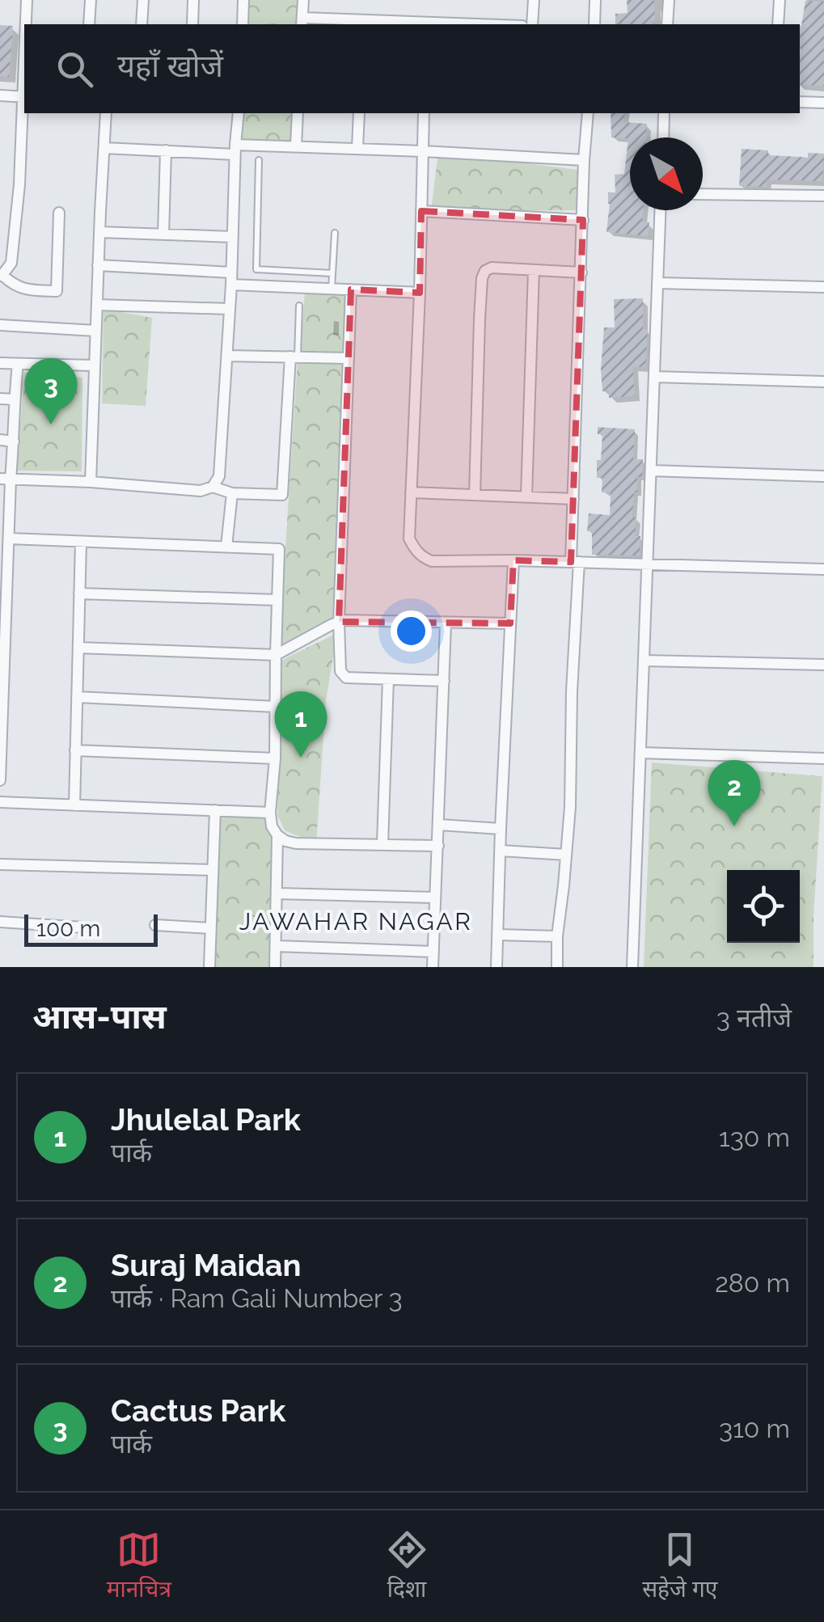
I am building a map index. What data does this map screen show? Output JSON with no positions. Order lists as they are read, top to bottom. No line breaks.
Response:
{"districts":["JAWAHAR NAGAR"],"scale_bar":"100 m","north":"bottom right","page":{"search":"यहाँ खोजें","pins":["3","1","2"],"scale":"100 m","heading":["आस-पास","3 नतीजे"],"list":[{"mark":"1","name":"Jhulelal Park","note":"पार्क","value":"130 m"},{"mark":"2","name":"Suraj Maidan","note":"पार्क · Ram Gali Number 3","value":"280 m"},{"mark":"3","name":"Cactus Park","note":"पार्क","value":"310 m"}],"nav":["मानचित्र","दिशा","सहेजे गए"]}}
